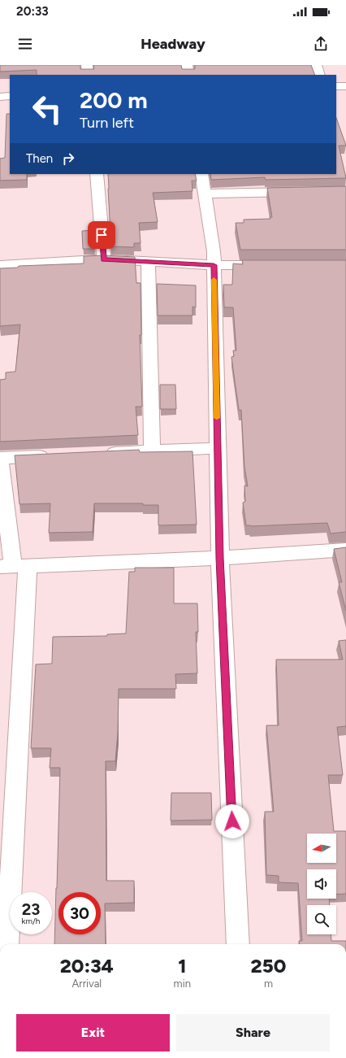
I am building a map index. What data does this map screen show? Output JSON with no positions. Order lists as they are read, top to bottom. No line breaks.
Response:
{"north":"left","page":{"status":"20:33","header":"Headway","turn":["200 m","Turn left"],"then":"Then","speed":"23 km/h","limit":"30","eta":["20:34","Arrival","1","min","250","m"],"buttons":["Exit","Share"]}}
